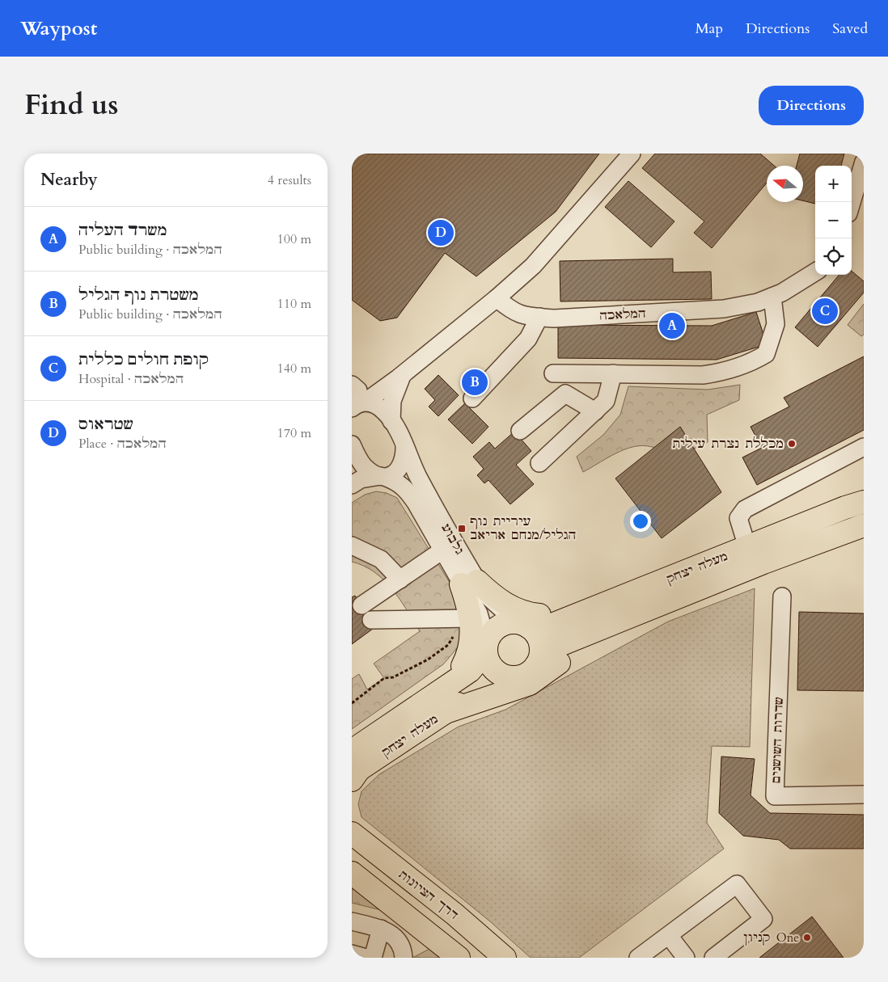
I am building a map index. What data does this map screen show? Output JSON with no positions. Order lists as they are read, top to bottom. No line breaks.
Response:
{"streets":{"main road":["מעלה יצחק","דרך הציונות"],"street":["המלאכה","גלבוע","שדרות השושנים"]},"crossings":[["גלבוע","מעלה יצחק"]],"places":{"other":["מכללת נצרת עילית","קניון One"],"transit":["עיריית נוף הגליל/מנחם אריאב"]},"north":"left","page":{"header":"Waypost","nav":["Map","Directions","Saved"],"title":"Find us","buttons":"Directions","heading":["Nearby","4 results"],"map_buttons":["+","−"],"list":[{"mark":"A","name":"משרד העליה","note":"Public building · המלאכה","value":"100 m"},{"mark":"B","name":"משטרת נוף הגליל","note":"Public building · המלאכה","value":"110 m"},{"mark":"C","name":"קופת חולים כללית","note":"Hospital · המלאכה","value":"140 m"},{"mark":"D","name":"שטראוס","note":"Place · המלאכה","value":"170 m"}],"pins":["D","C","A","B"]}}
